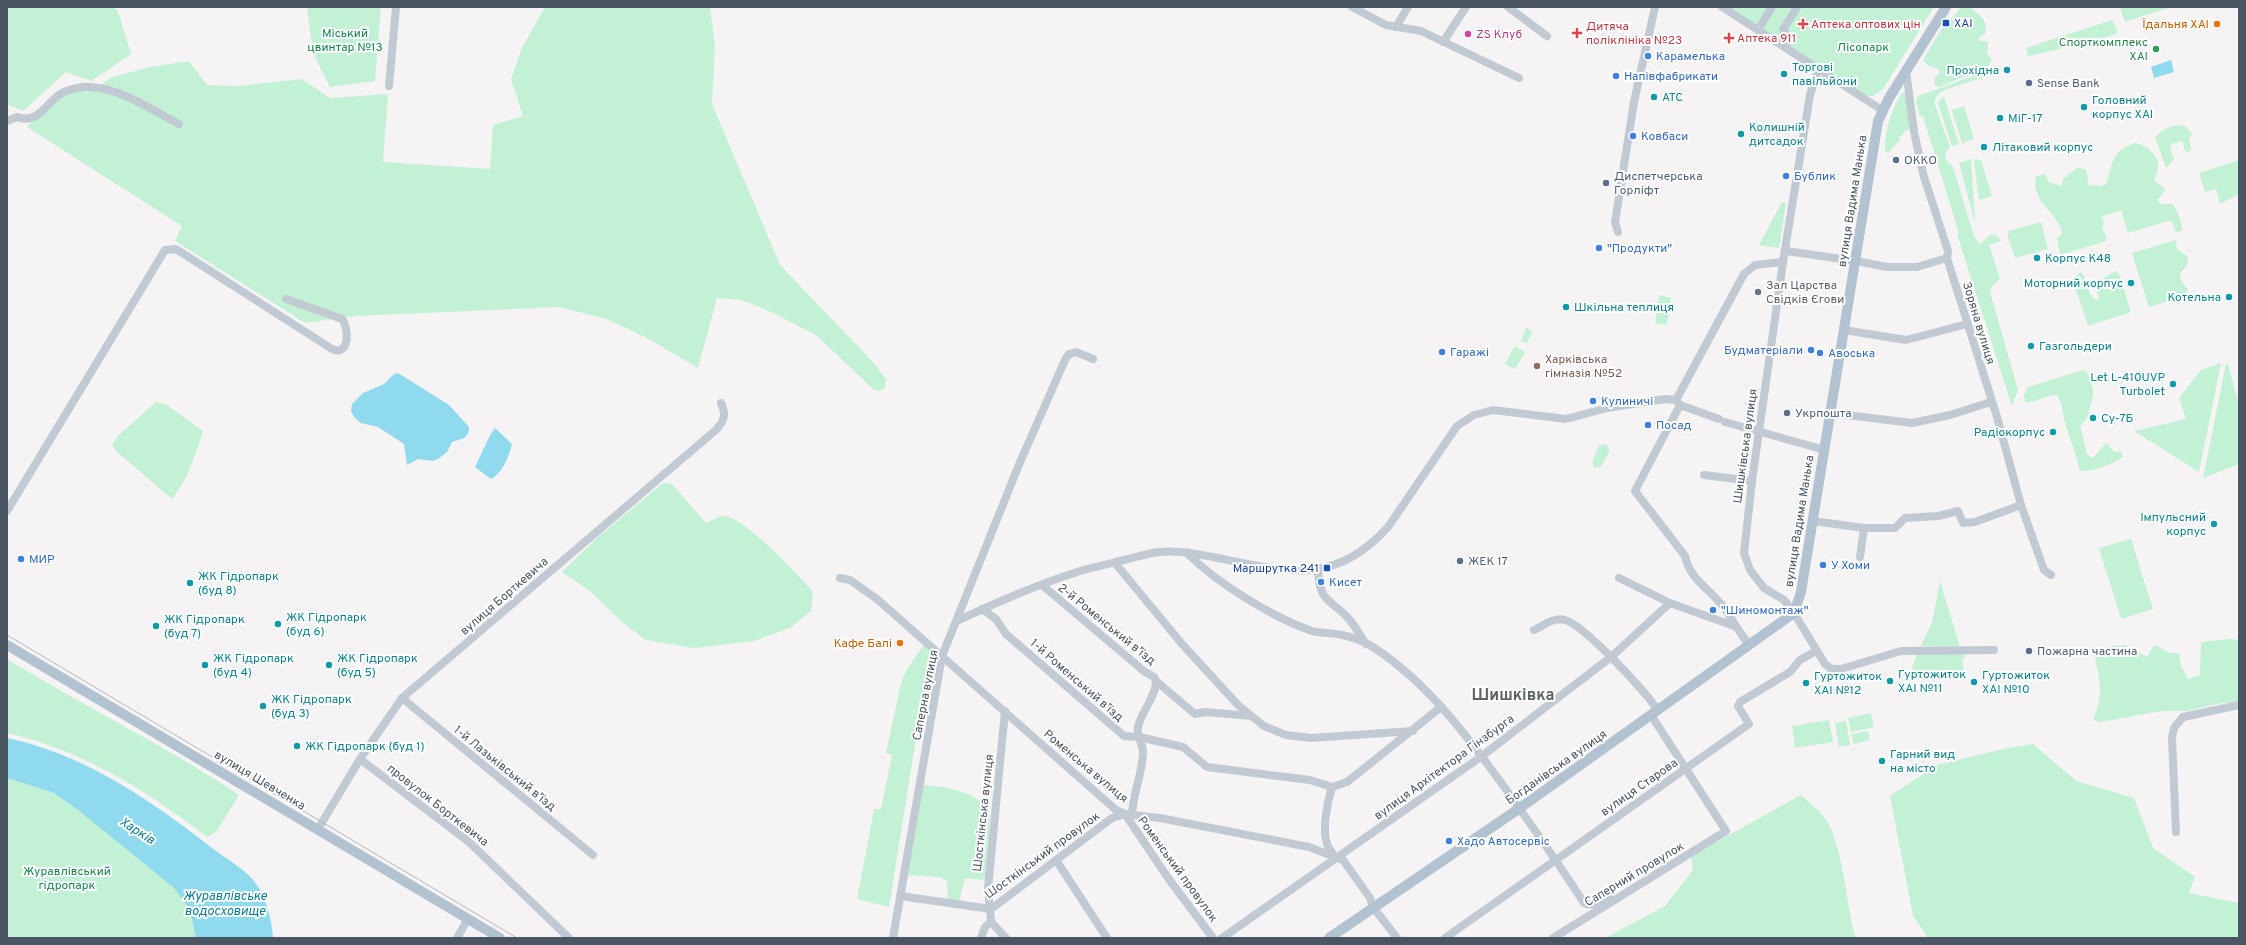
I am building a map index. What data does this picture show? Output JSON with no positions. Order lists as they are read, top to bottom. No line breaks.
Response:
{"streets":{"main road":["вулиця Вадима Манька","Богданівська вулиця","вулиця Шевченка"],"street":["Зоряна вулиця","Шишківська вулиця","вулиця Борткевича","2-й Роменський в’їзд","1-й Роменський в’їзд","Саперна вулиця","Роменська вулиця","вулиця Архітектора Гінзбурга","1-й Лазьківський в’їзд","вулиця Старова","провулок Борткевича","Шосткінська вулиця","Шосткінський провулок","Роменський провулок","Саперний провулок"]},"crossings":[["вулиця Вадима Манька","Зоряна вулиця"],["вулиця Вадима Манька","Шишківська вулиця"],["вулиця Вадима Манька","Богданівська вулиця"],["Шишківська вулиця","Богданівська вулиця"],["вулиця Борткевича","1-й Лазьківський в’їзд"],["вулиця Борткевича","вулиця Шевченка"],["вулиця Борткевича","провулок Борткевича"],["2-й Роменський в’їзд","1-й Роменський в’їзд"],["Саперна вулиця","Роменська вулиця"],["Саперна вулиця","Шосткінський провулок"],["Роменська вулиця","вулиця Архітектора Гінзбурга"],["Роменська вулиця","Шосткінська вулиця"],["Роменська вулиця","Шосткінський провулок"],["Роменська вулиця","Роменський провулок"],["вулиця Старова","Саперний провулок"],["Шосткінська вулиця","Шосткінський провулок"],["Шосткінський провулок","Роменський провулок"]],"districts":["Шишківка"],"water":["Харків","Журавлівське водосховище"],"parks":["Міський цвинтар №13","Лісопарк","Журавлівський гідропарк"],"places":{"transit":["ХАІ","Маршрутка 241"],"health":["Аптека оптових цін","Дитяча поліклініка №23","Аптека 911"],"other":["Їдальня ХАІ","ZS Клуб","Спорткомплекс ХАІ","Карамелька","Прохідна","Торгові павільйони","Напівфабрикати","Sense Bank","АТС","Головний корпус ХАІ","МіГ-17","Колишній дитсадок","Ковбаси","Літаковий корпус","ОККО","Бублик","Диспетчерська Горліфт","\"Продукти\"","Корпус К48","Моторний корпус","Зал Царства Свідків Єгови","Котельна","Шкільна теплиця","Газгольдери","Будматеріали","Гаражі","Авоська","Харківська гімназія №52","Let L-410UVP Turbolet","Кулиничі","Укрпошта","Су-7Б","Посад","Радіокорпус","Імпульсний корпус","МИР","ЖЕК 17","У Хоми","Кисет","ЖК Гідропарк (буд 8)","\"Шиномонтаж\"","ЖК Гідропарк (буд 6)","ЖК Гідропарк (буд 7)","Кафе Балі","Пожарна частина","ЖК Гідропарк (буд 4)","ЖК Гідропарк (буд 5)","Гуртожиток ХАІ №11","Гуртожиток ХАІ №10","Гуртожиток ХАІ №12","ЖК Гідропарк (буд 3)","ЖК Гідропарк (буд 1)","Гарний вид на місто","Хадо Автосервіс"]}}
